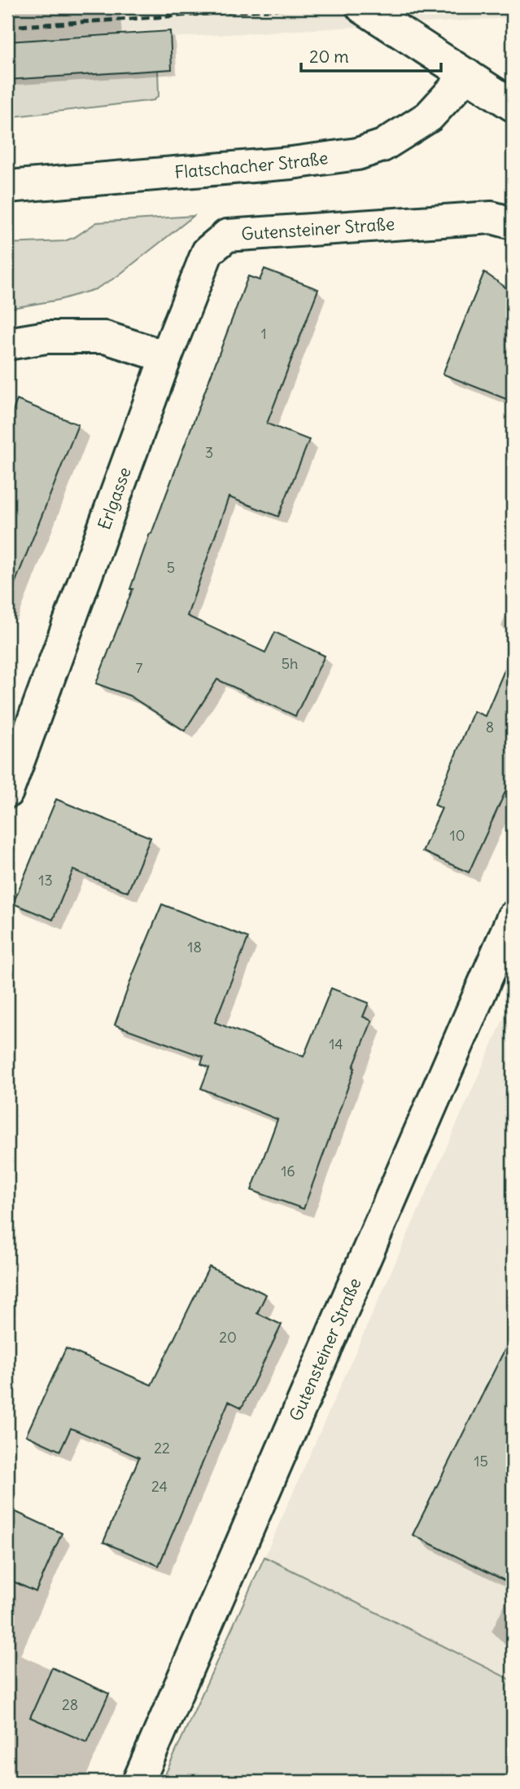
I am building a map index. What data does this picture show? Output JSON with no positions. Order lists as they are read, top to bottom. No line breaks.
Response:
{"streets":{"street":["Flatschacher Straße","Gutensteiner Straße","Erlgasse"]},"crossings":[["Gutensteiner Straße","Erlgasse"]],"house_numbers":["1","3","5","5h","7","8","10","13","18","14","16","20","22","15","24","28"],"scale_bar":"20 m"}
